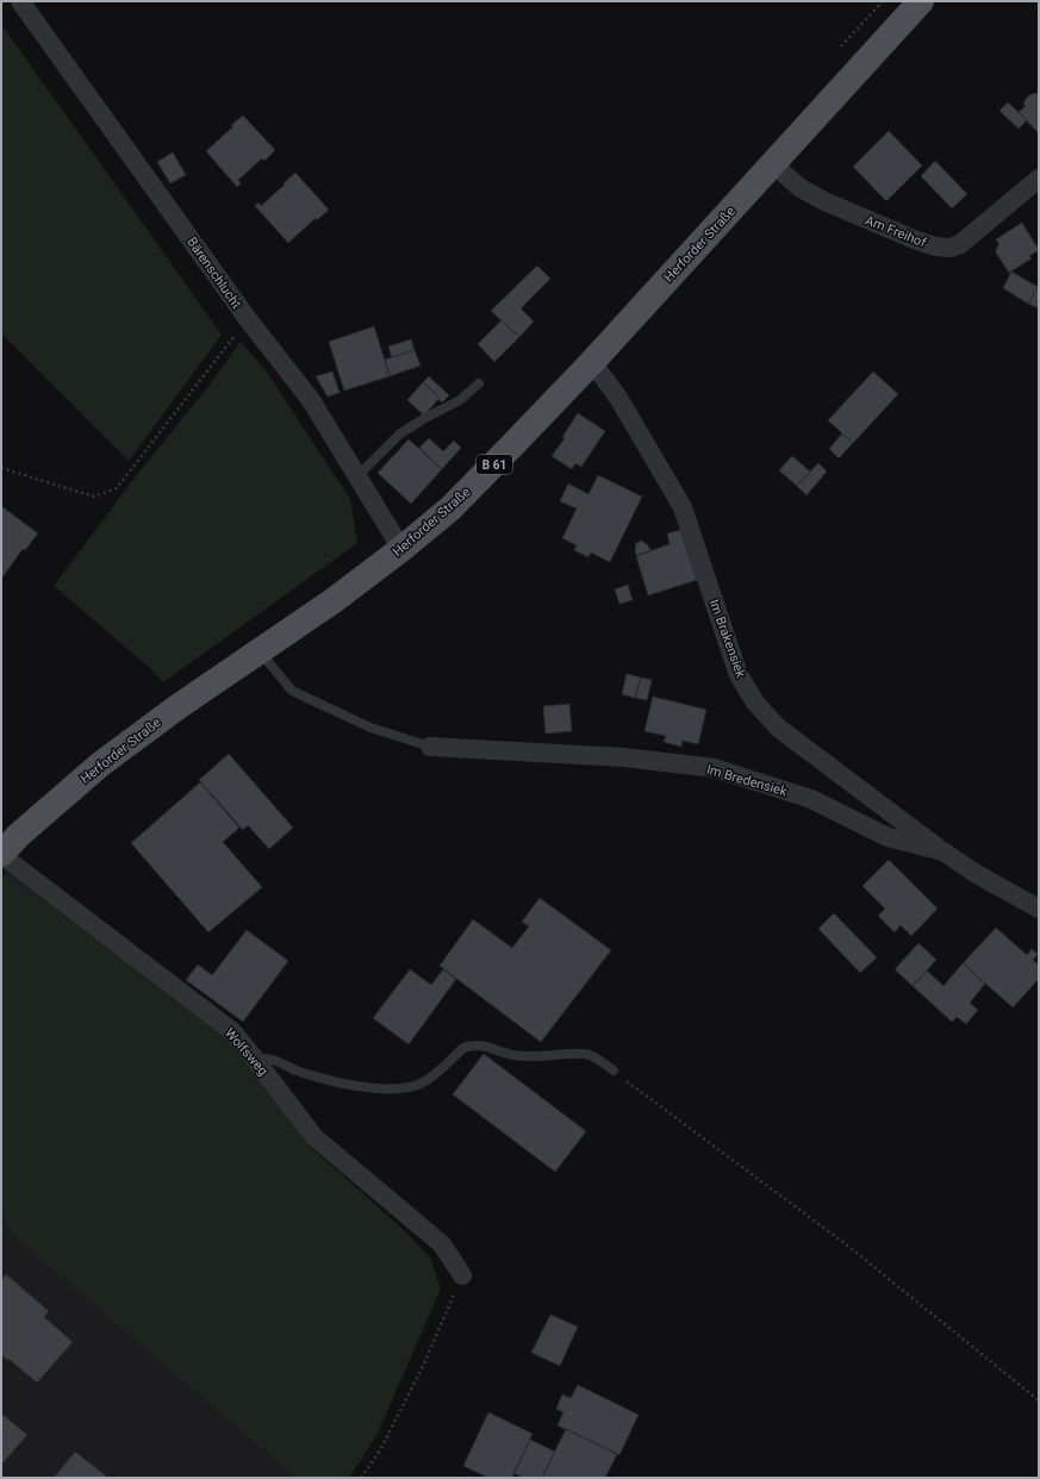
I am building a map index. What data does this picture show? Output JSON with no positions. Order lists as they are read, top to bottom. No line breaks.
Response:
{"streets":{"main road":["Herforder Straße","B 61"],"street":["Am Freihof","Bärenschlucht","Im Brakensiek","Im Bredensiek","Wolfsweg"]},"crossings":[["Am Freihof","Herforder Straße"],["Herforder Straße","Bärenschlucht"],["Herforder Straße","Im Brakensiek"],["Herforder Straße","Wolfsweg"],["Im Brakensiek","Im Bredensiek"]]}
